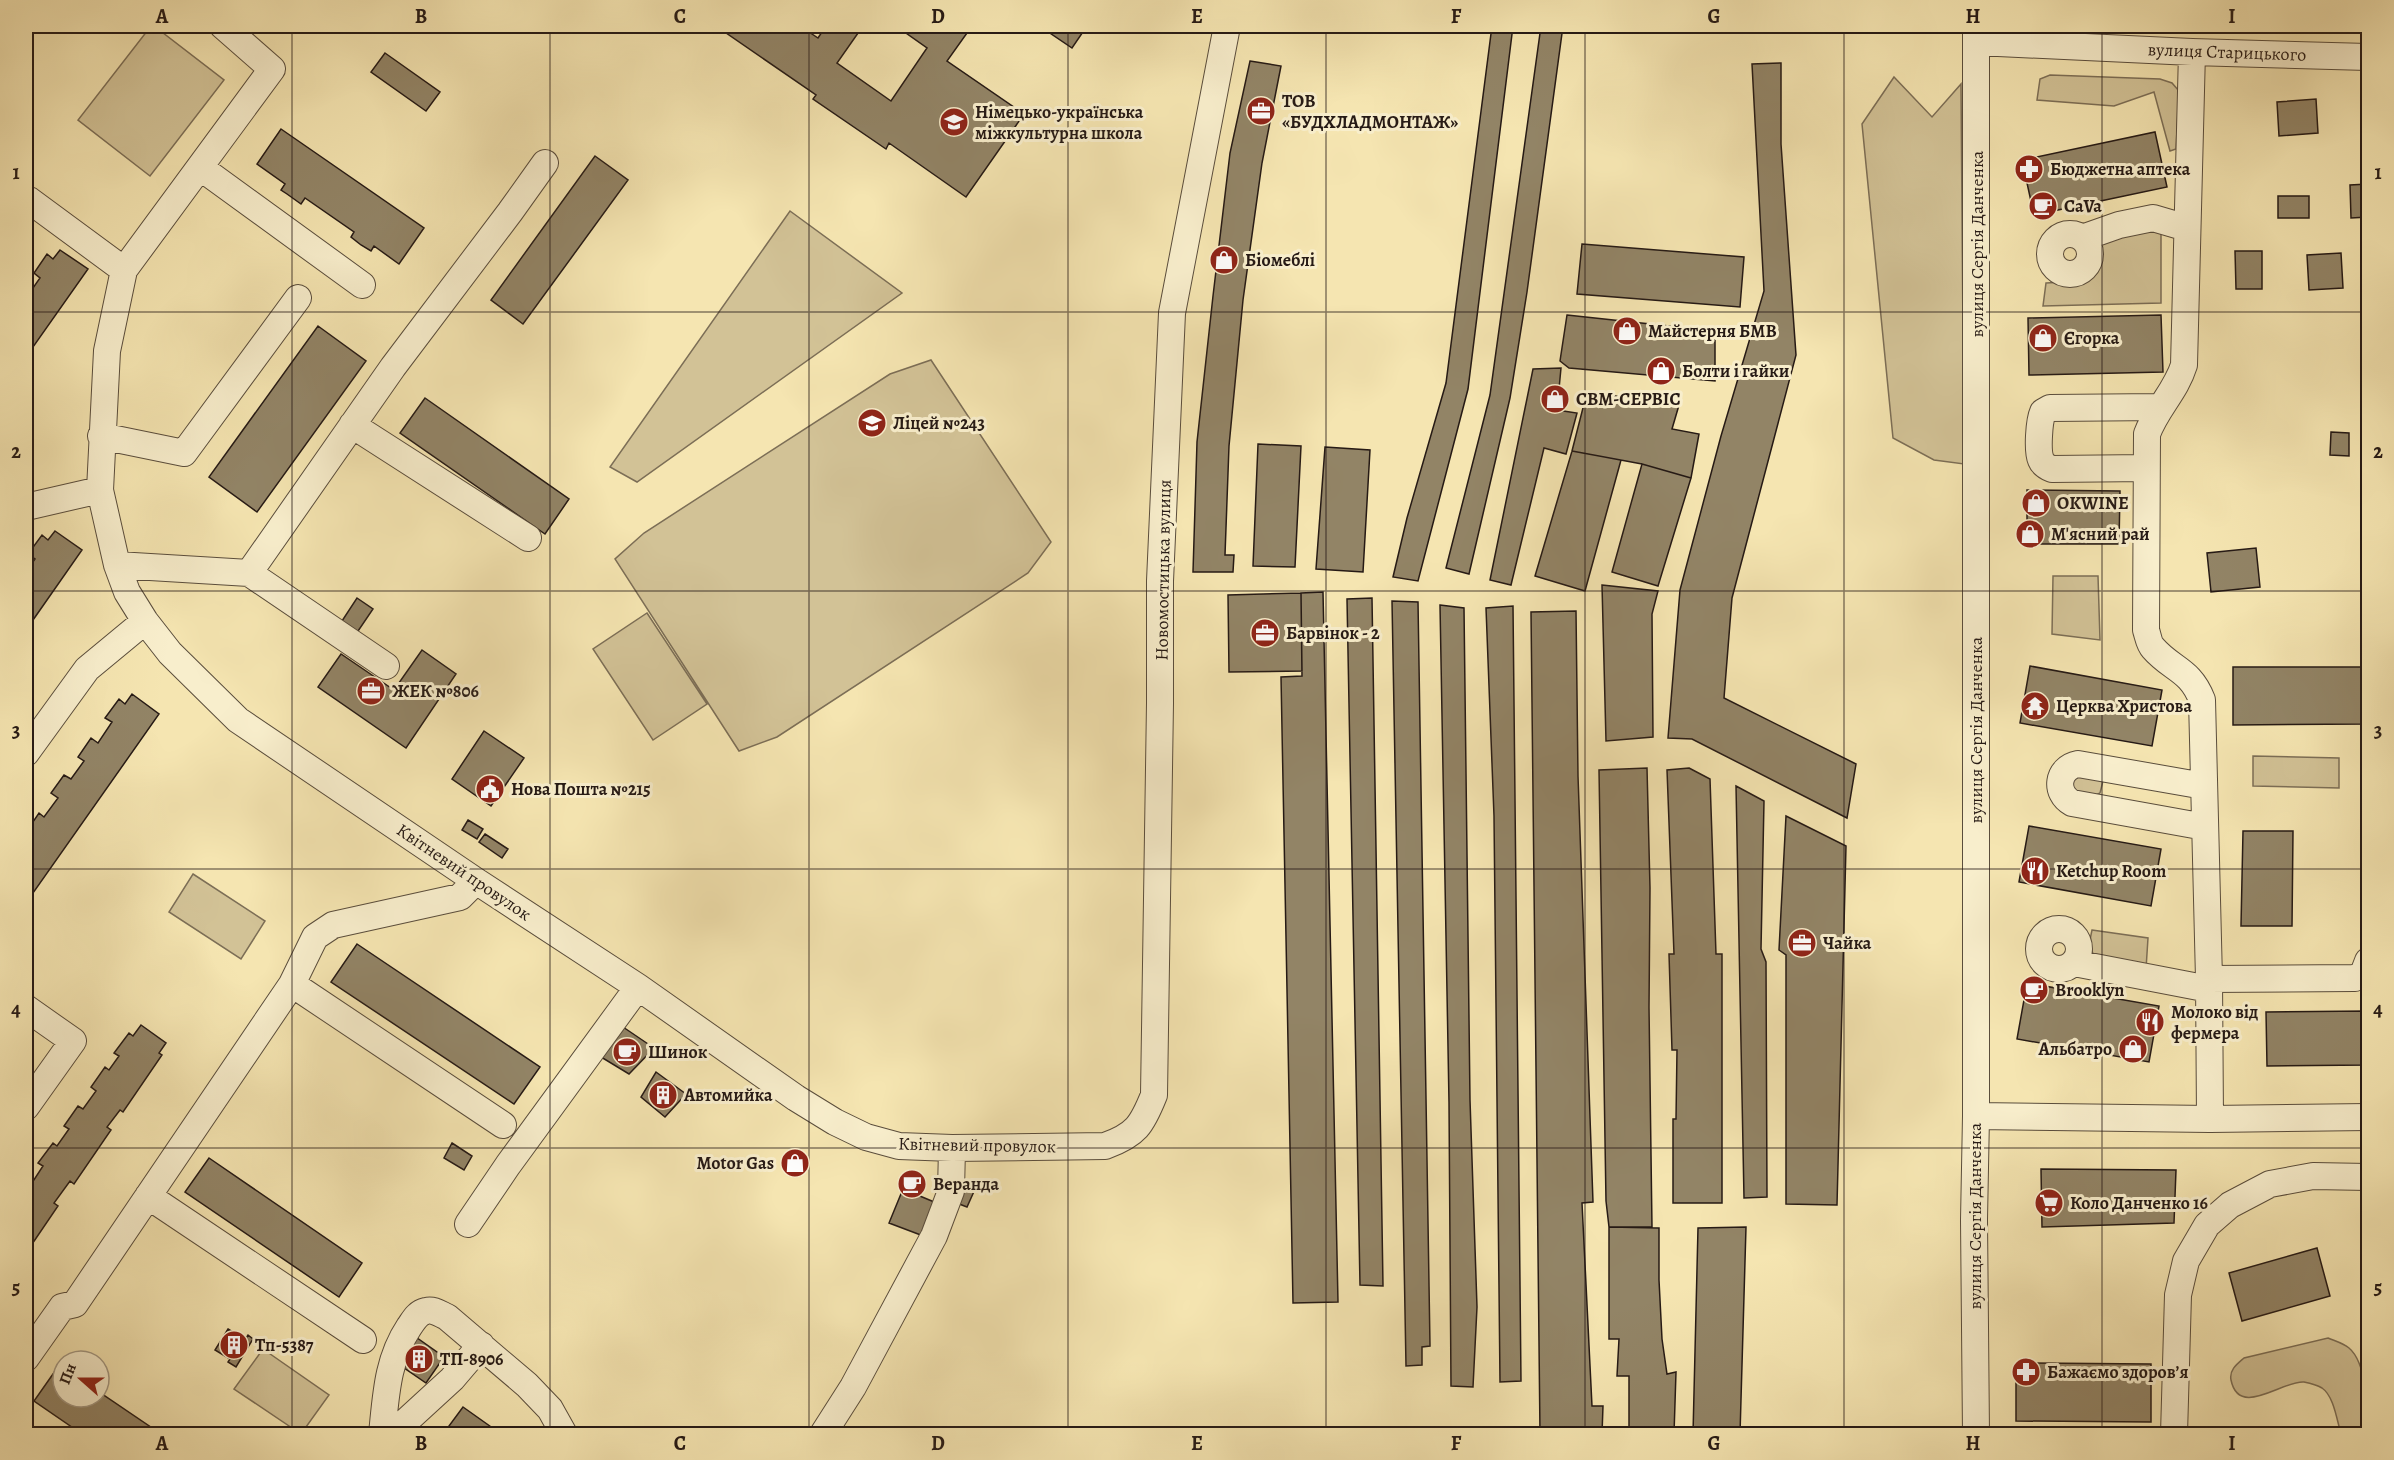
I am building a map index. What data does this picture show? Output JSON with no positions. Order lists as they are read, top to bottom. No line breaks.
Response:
{"streets":{"street":["вулиця Старицького","вулиця Сергія Данченка","Новомостицька вулиця","Квітневий провулок"]},"crossings":[["вулиця Старицького","вулиця Сергія Данченка"],["Новомостицька вулиця","Квітневий провулок"]],"places":{"office":["ТОВ «БУДХЛАДМОНТАЖ»","Барвінок - 2","ЖЕК №806","Чайка"],"school or university":["Німецько-українська міжкультурна школа","Ліцей №243"],"pharmacy":["Бюджетна аптека","Бажаємо здоровʼя"],"cafe":["CaVa","Brooklyn","Шинок","Веранда"],"shop":["Біомеблі","Майстерня БМВ","Єгорка","Болти і гайки","СВМ-СЕРВІС","OKWINE","М'ясний рай","Альбатро","Motor Gas"],"temple":["Церква Христова"],"public building":["Нова Пошта №215"],"restaurant":["Ketchup Room","Молоко від фермера"],"building":["Автомийка","Тп-5387","ТП-8906"],"supermarket":["Коло Данченко 16"]},"north":"left","grid":{"columns":["A","B","C","D","E","F","G","H","I"],"rows":["1","2","3","4","5"]}}
